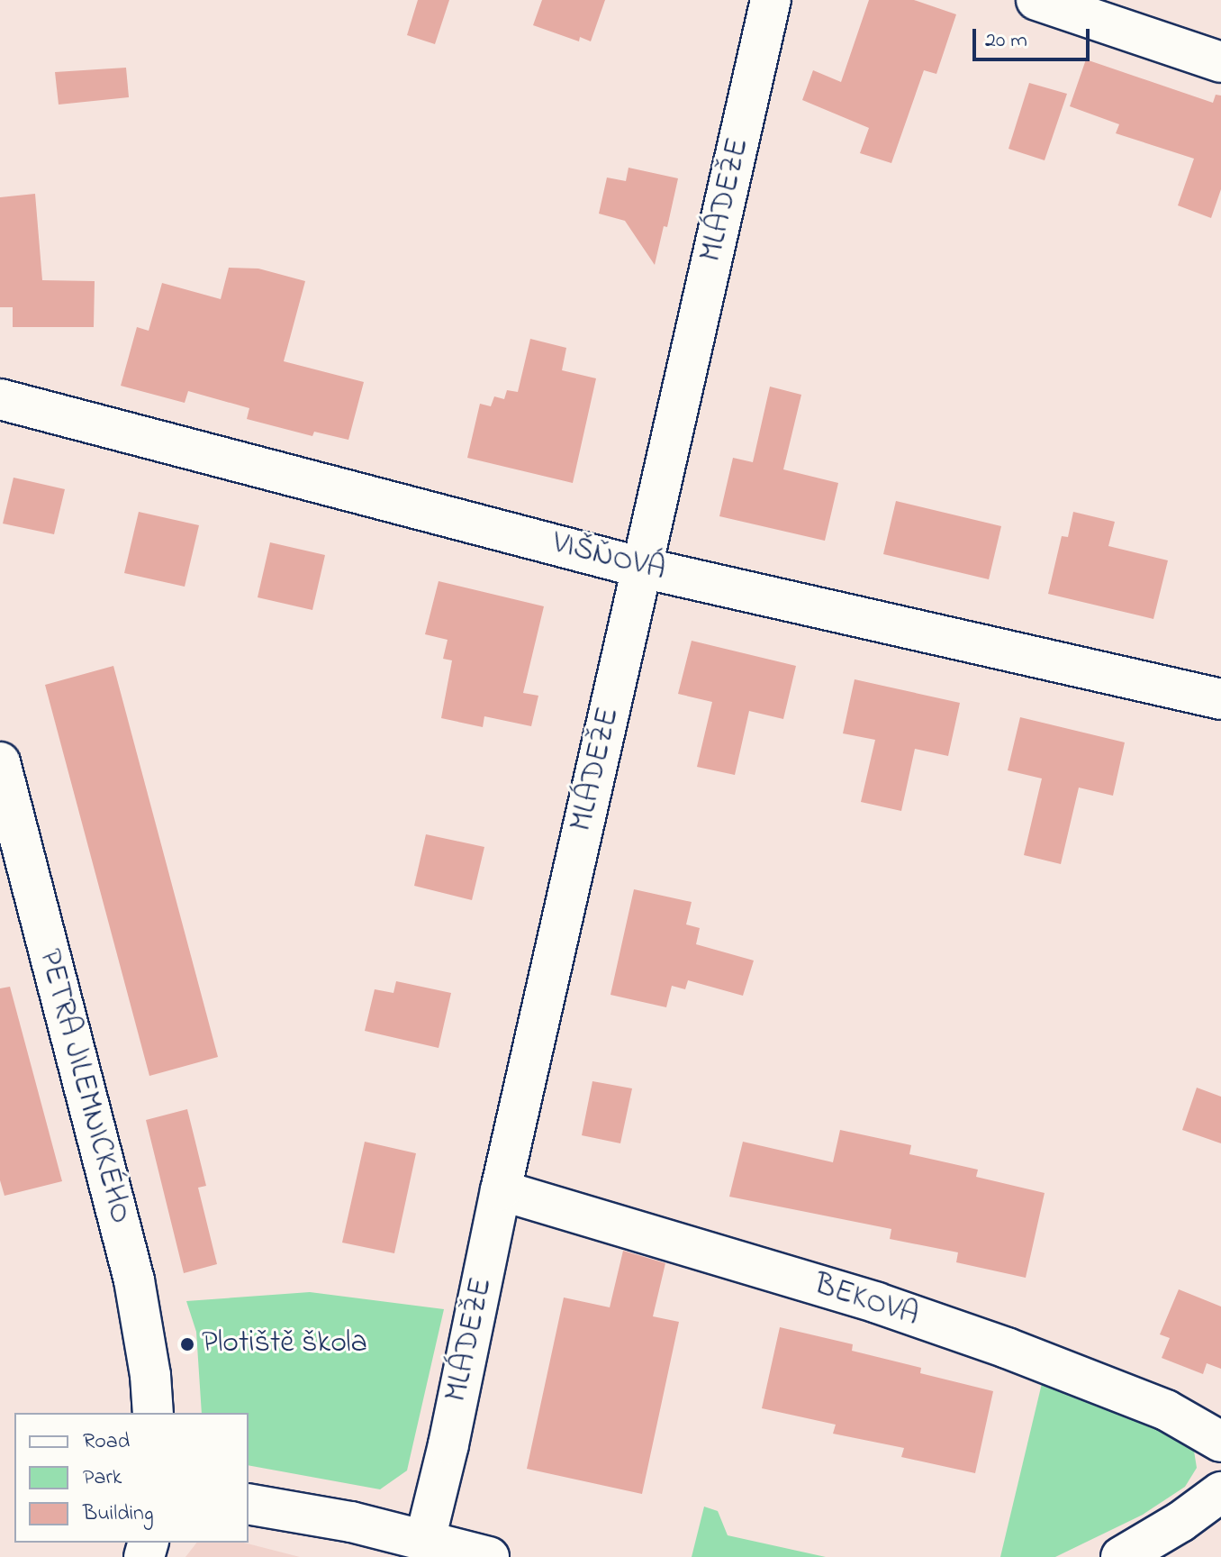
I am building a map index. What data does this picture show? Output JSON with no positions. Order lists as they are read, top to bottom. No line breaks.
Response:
{"streets":{"street":["MLÁDEŽE","VIŠŇOVÁ","PETRA JILEMNICKÉHO","BEKOVA"]},"crossings":[["MLÁDEŽE","VIŠŇOVÁ"],["MLÁDEŽE","BEKOVA"]],"places":["Plotiště škola"],"legend":["Road","Park","Building"],"scale_bar":"20 m"}
